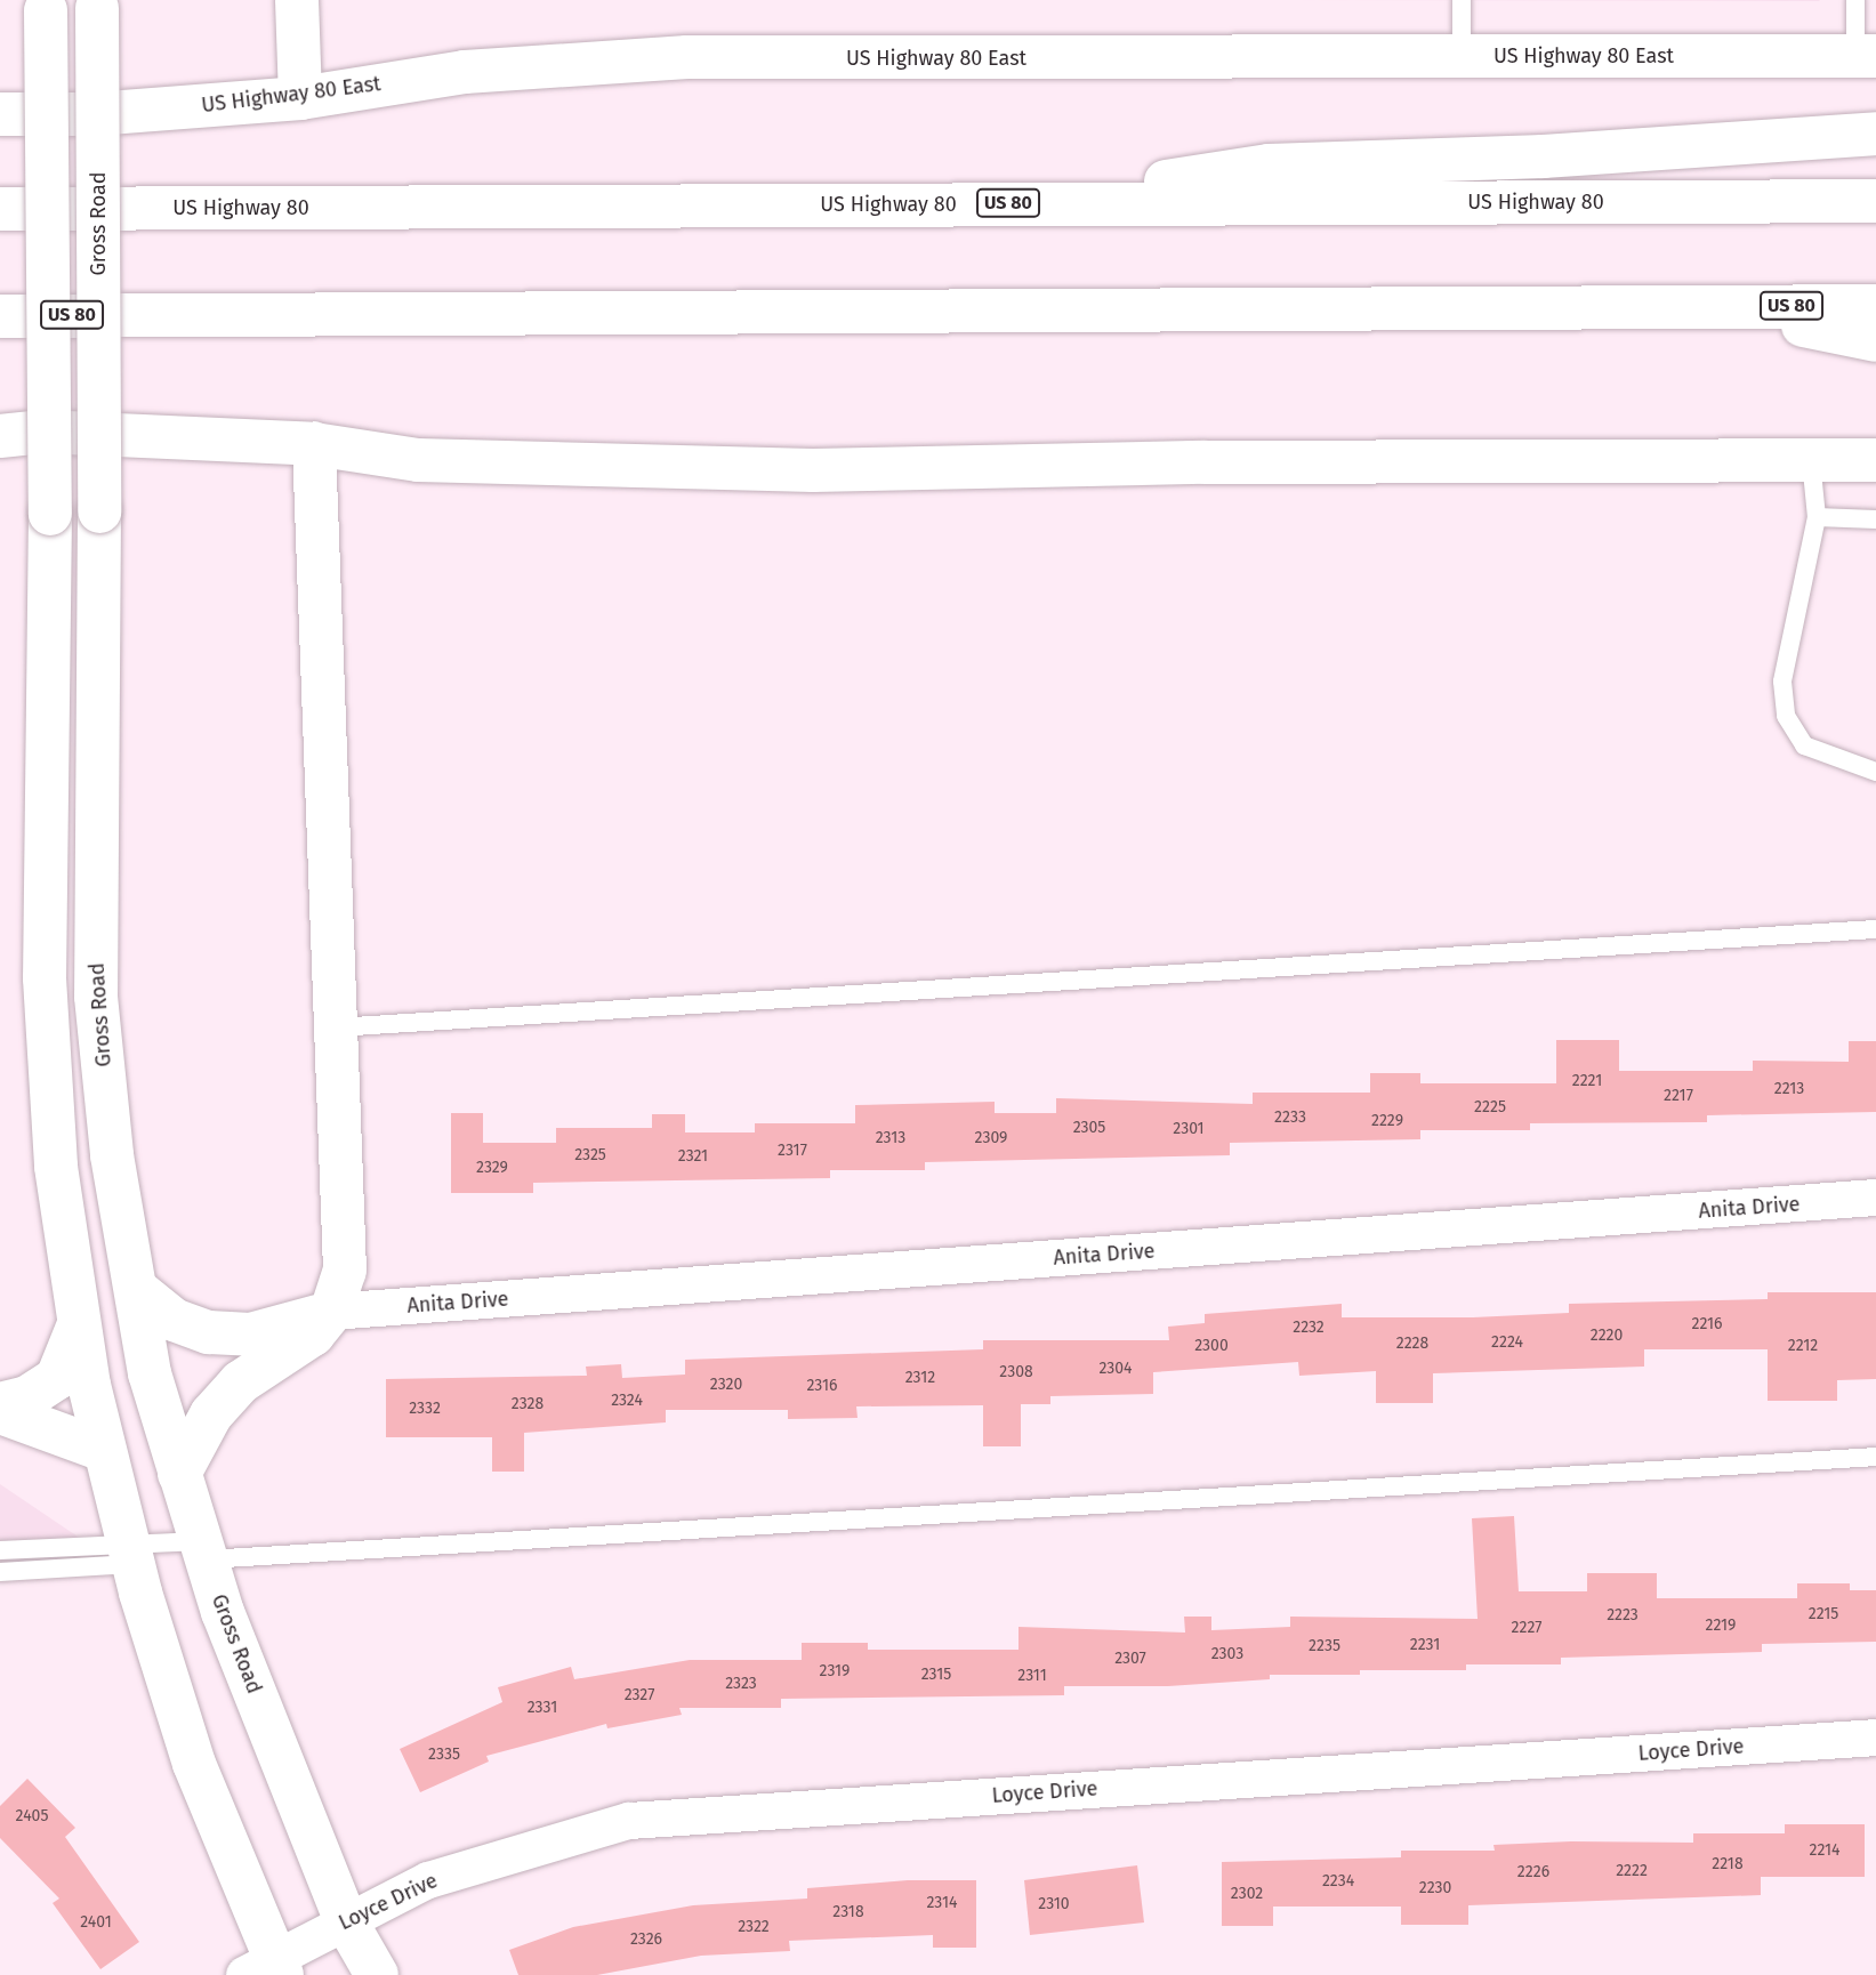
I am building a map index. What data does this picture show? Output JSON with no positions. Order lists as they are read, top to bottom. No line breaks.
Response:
{"streets":{"main road":["US Highway 80 East","US Highway 80","US 80","Gross Road"],"street":["Anita Drive","Loyce Drive"]},"crossings":[["Gross Road","Loyce Drive"]],"house_numbers":["2221","2213","2217","2225","2233","2229","2305","2301","2313","2309","2317","2325","2321","2329","2216","2232","2220","2224","2228","2300","2212","2304","2308","2312","2320","2316","2324","2328","2332","2215","2223","2219","2227","2231","2235","2303","2307","2319","2315","2311","2323","2327","2331","2335","2405","2214","2218","2222","2226","2234","2230","2302","2314","2310","2318","2401","2322","2326"]}
